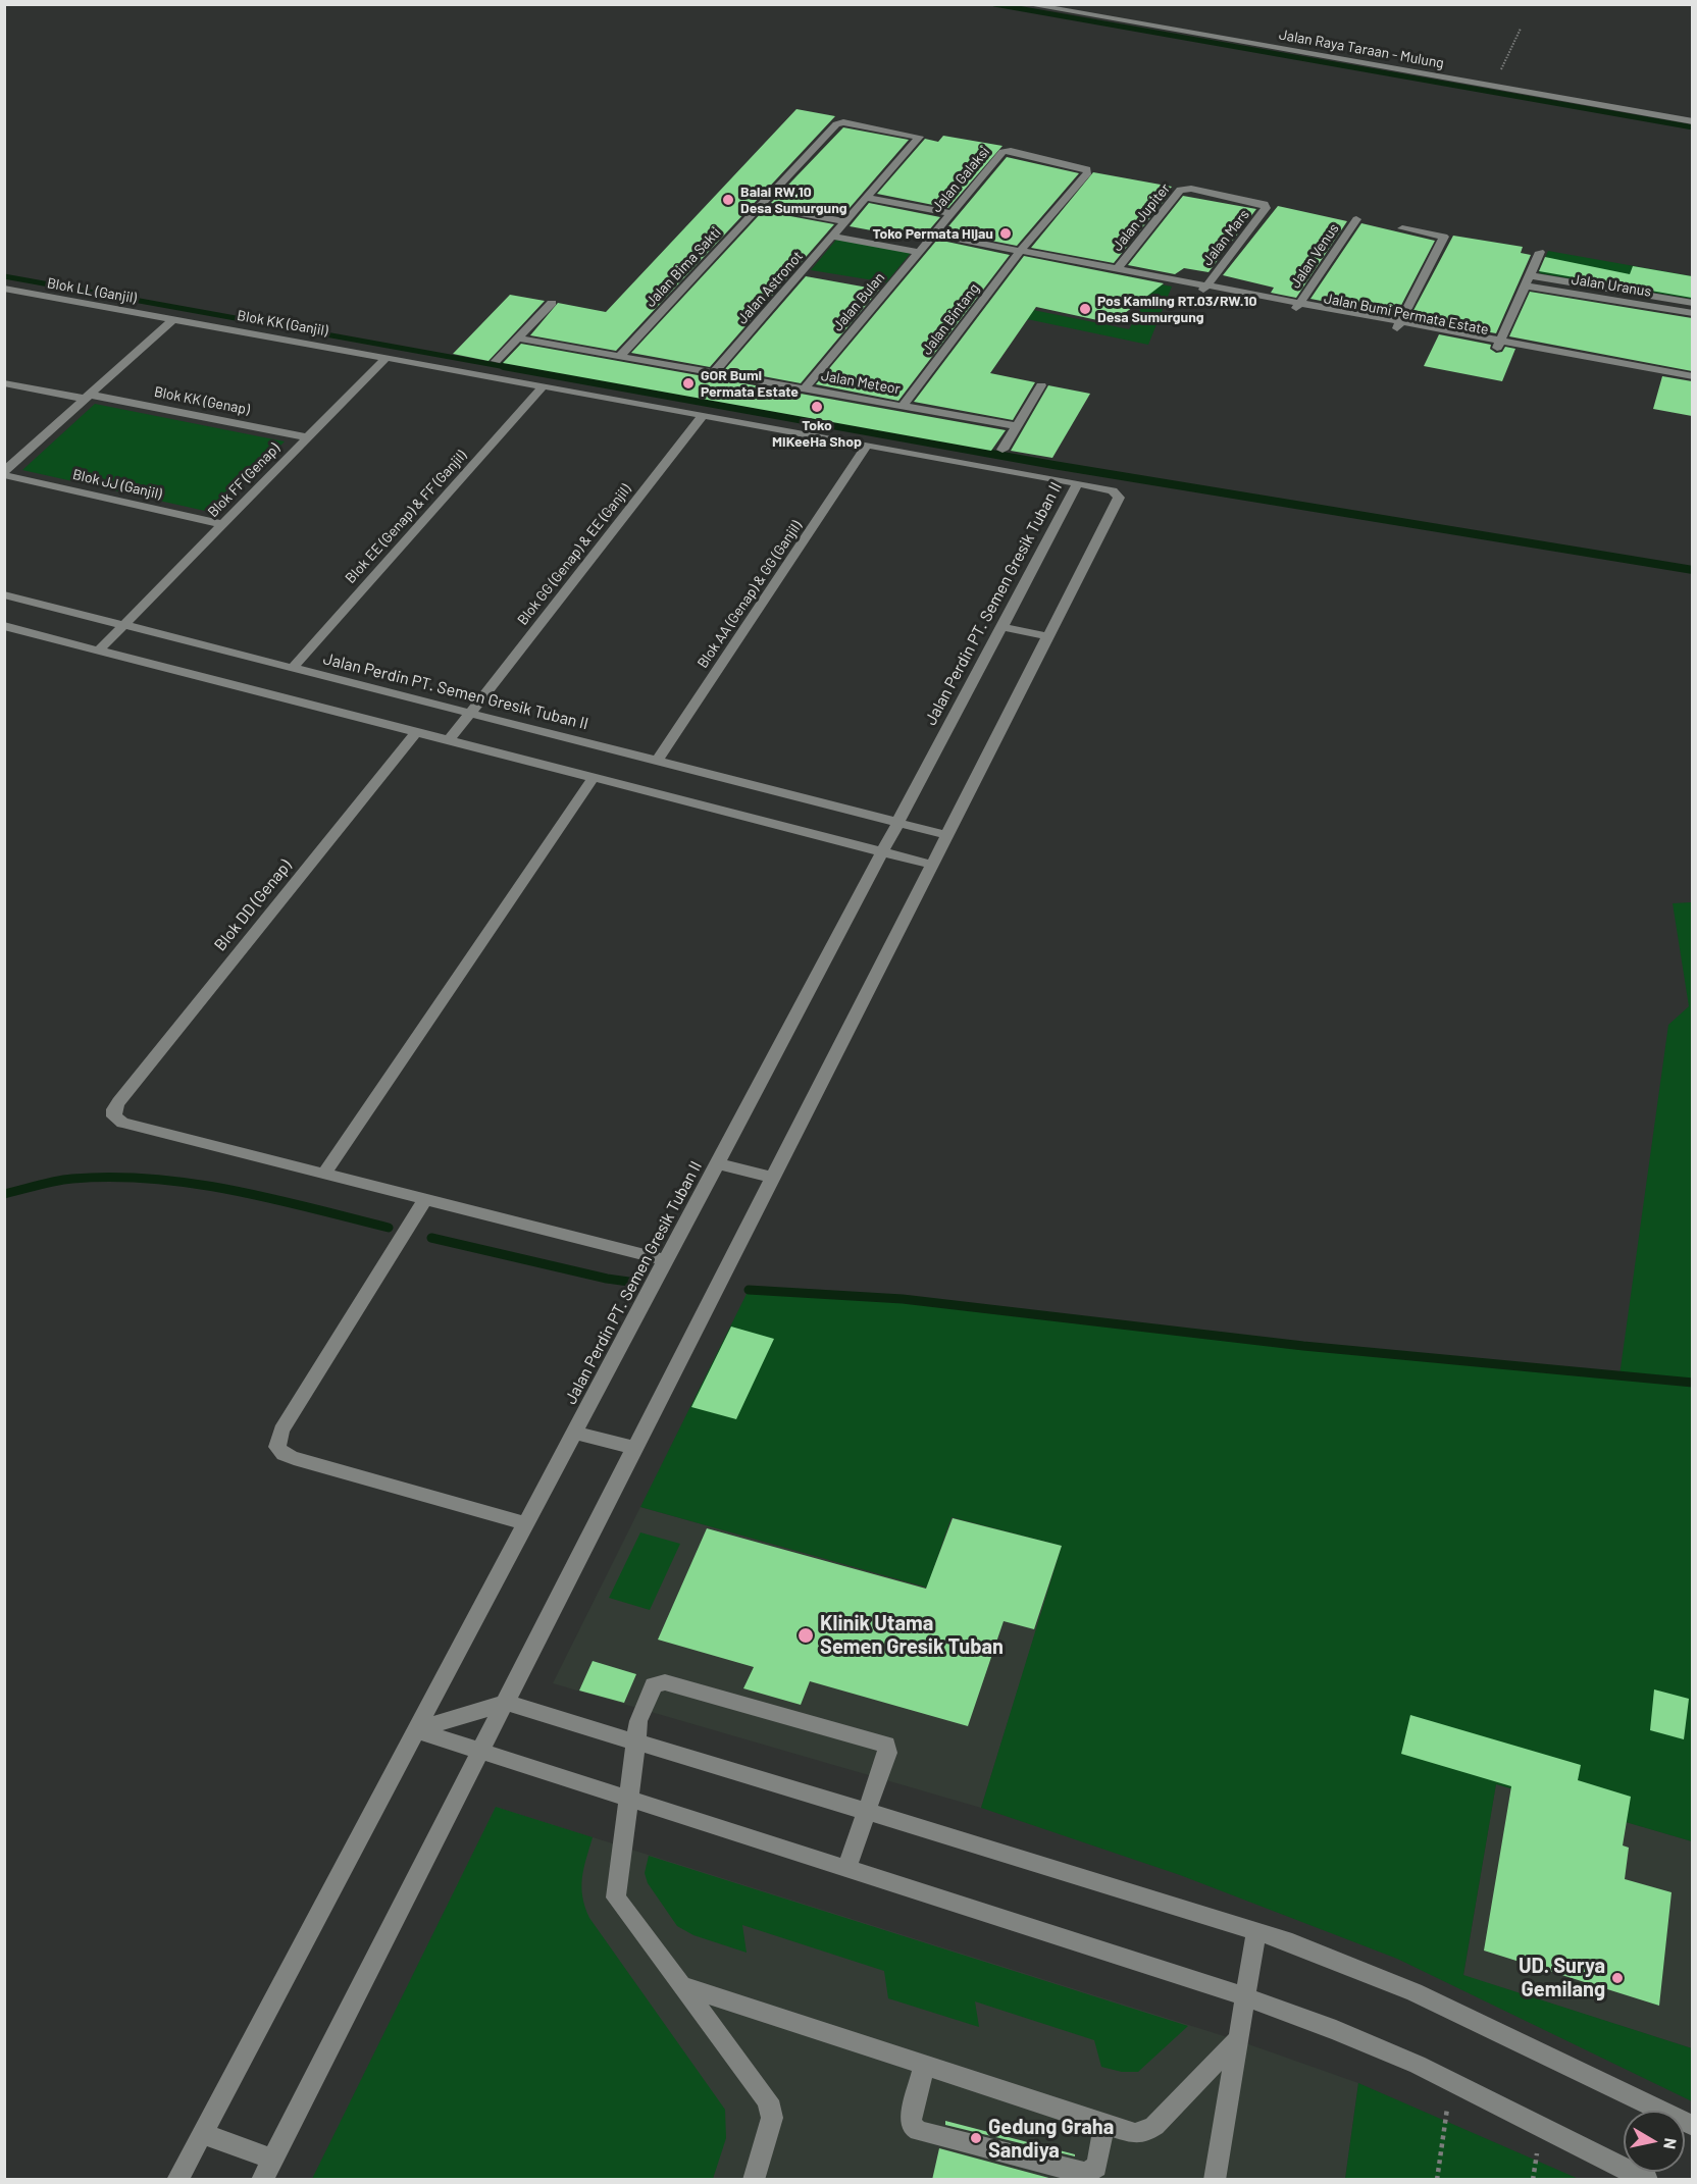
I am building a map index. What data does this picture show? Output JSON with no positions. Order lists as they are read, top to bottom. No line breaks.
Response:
{"streets":{"street":["Jalan Raya Taraan - Mulung","Jalan Galaksi","Jalan Jupiter","Jalan Mars","Jalan Venus","Jalan Bima Sakti","Jalan Uranus","Jalan Astronot","Blok LL (Ganjil)","Jalan Bulan","Jalan Bumi Permata Estate","Jalan Bintang","Blok KK (Ganjil)","Jalan Meteor","Blok KK (Genap)","Blok FF (Genap)","Blok JJ (Ganjil)","Blok EE (Genap) & FF (Ganjil)","Blok GG (Genap) & EE (Ganjil)","Blok AA (Genap) & GG (Ganjil)","Jalan Perdin PT. Semen Gresik Tuban II","Blok DD (Genap)"]},"crossings":[["Jalan Galaksi","Jalan Bulan"],["Jalan Galaksi","Jalan Bumi Permata Estate"],["Jalan Galaksi","Jalan Bintang"],["Jalan Jupiter","Jalan Mars"],["Jalan Jupiter","Jalan Bumi Permata Estate"],["Jalan Mars","Jalan Bumi Permata Estate"],["Jalan Venus","Jalan Bumi Permata Estate"],["Jalan Bima Sakti","Jalan Astronot"],["Jalan Bima Sakti","Jalan Meteor"],["Jalan Astronot","Jalan Meteor"],["Blok LL (Ganjil)","Blok KK (Ganjil)"],["Jalan Bulan","Jalan Bumi Permata Estate"],["Jalan Bulan","Jalan Meteor"],["Jalan Bumi Permata Estate","Jalan Bintang"],["Jalan Bintang","Jalan Meteor"],["Blok KK (Ganjil)","Blok FF (Genap)"],["Blok KK (Ganjil)","Blok EE (Genap) & FF (Ganjil)"],["Blok KK (Ganjil)","Blok GG (Genap) & EE (Ganjil)"],["Blok KK (Ganjil)","Blok AA (Genap) & GG (Ganjil)"],["Blok KK (Ganjil)","Jalan Perdin PT. Semen Gresik Tuban II"],["Blok KK (Genap)","Blok FF (Genap)"],["Blok FF (Genap)","Blok JJ (Ganjil)"],["Blok FF (Genap)","Jalan Perdin PT. Semen Gresik Tuban II"],["Blok EE (Genap) & FF (Ganjil)","Jalan Perdin PT. Semen Gresik Tuban II"],["Blok GG (Genap) & EE (Ganjil)","Jalan Perdin PT. Semen Gresik Tuban II"],["Blok AA (Genap) & GG (Ganjil)","Jalan Perdin PT. Semen Gresik Tuban II"]],"places":["Balai RW.10 Desa Sumurgung","Toko Permata Hijau","Pos Kamling RT.03/RW.10 Desa Sumurgung","GOR Bumi Permata Estate","Toko MiKeeHa Shop","Klinik Utama Semen Gresik Tuban","UD. Surya Gemilang","Gedung Graha Sandiya"],"north":"right"}
